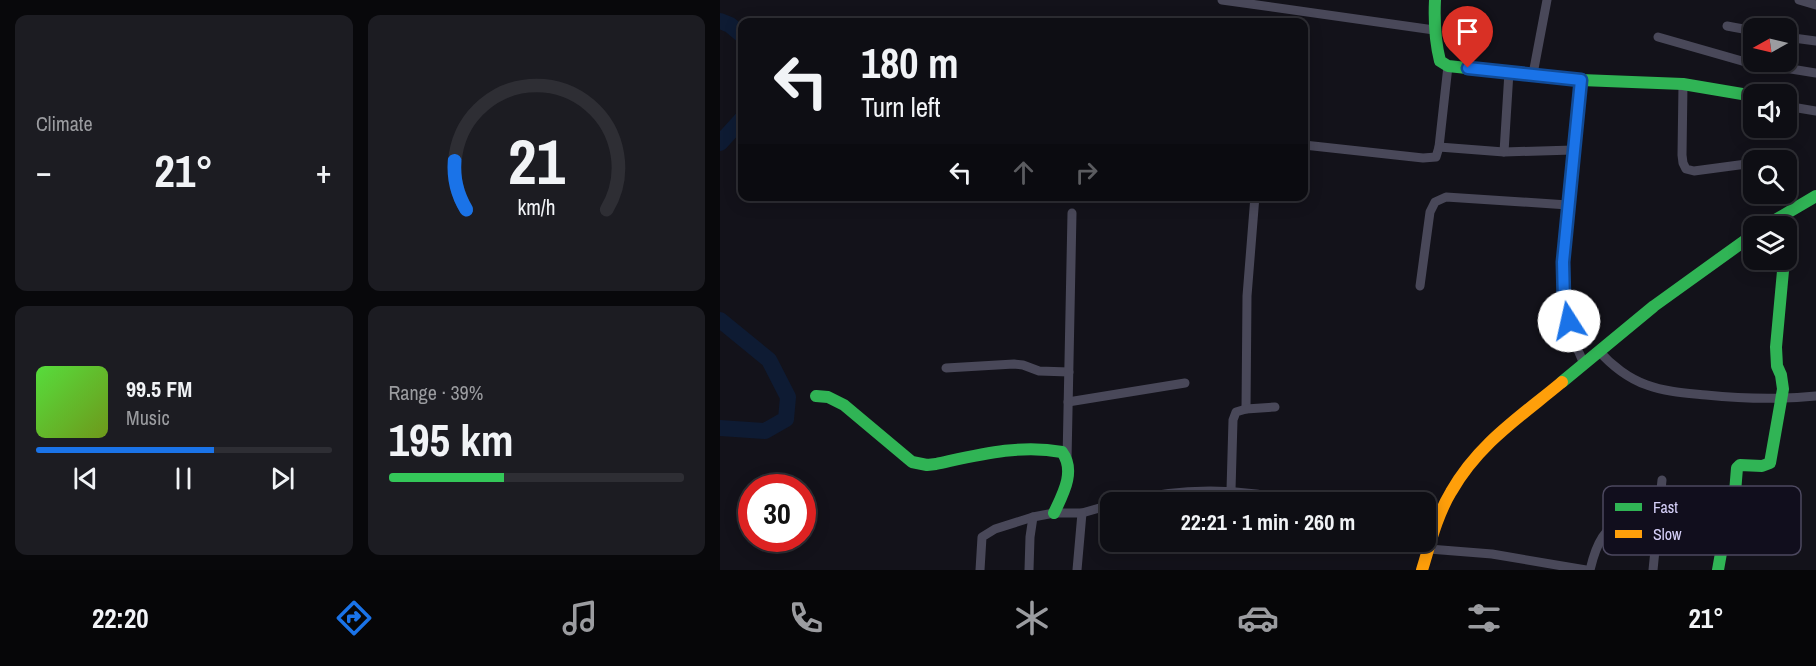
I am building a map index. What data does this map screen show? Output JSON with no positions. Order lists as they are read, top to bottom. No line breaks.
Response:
{"legend":["Fast","Slow"],"north":"left","page":{"tile":["Climate",["Range · 39%","195 km"]],"turn":["180 m","Turn left"],"heat":["−","21°","+"],"song":["99.5 FM","Music"],"limit":"30","trip":"22:21 · 1 min · 260 m","tabs":["22:20","21°"],"gauge":["21","km/h"]}}
